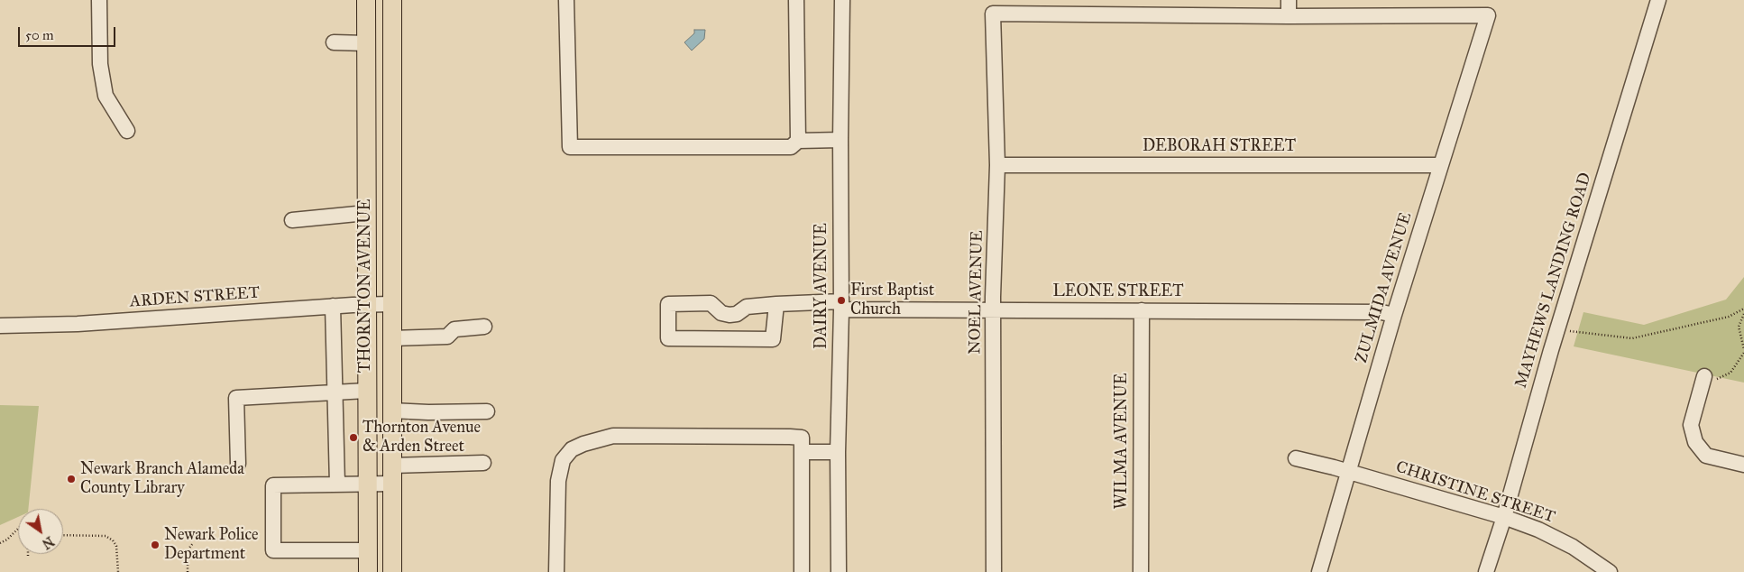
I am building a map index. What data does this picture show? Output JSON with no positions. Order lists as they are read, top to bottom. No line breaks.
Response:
{"streets":{"main road":["THORNTON AVENUE"],"street":["DEBORAH STREET","MAYHEWS LANDING ROAD","DAIRY AVENUE","ZULMIDA AVENUE","NOEL AVENUE","LEONE STREET","ARDEN STREET","WILMA AVENUE","CHRISTINE STREET"]},"crossings":[["DEBORAH STREET","ZULMIDA AVENUE"],["DEBORAH STREET","NOEL AVENUE"],["MAYHEWS LANDING ROAD","CHRISTINE STREET"],["THORNTON AVENUE","ARDEN STREET"],["DAIRY AVENUE","LEONE STREET"],["ZULMIDA AVENUE","NOEL AVENUE"],["ZULMIDA AVENUE","LEONE STREET"],["ZULMIDA AVENUE","CHRISTINE STREET"],["NOEL AVENUE","LEONE STREET"],["LEONE STREET","WILMA AVENUE"]],"places":["First Baptist Church","Thornton Avenue & Arden Street","Newark Branch Alameda County Library","Newark Police Department"],"scale_bar":"50 m","north":"bottom right"}
